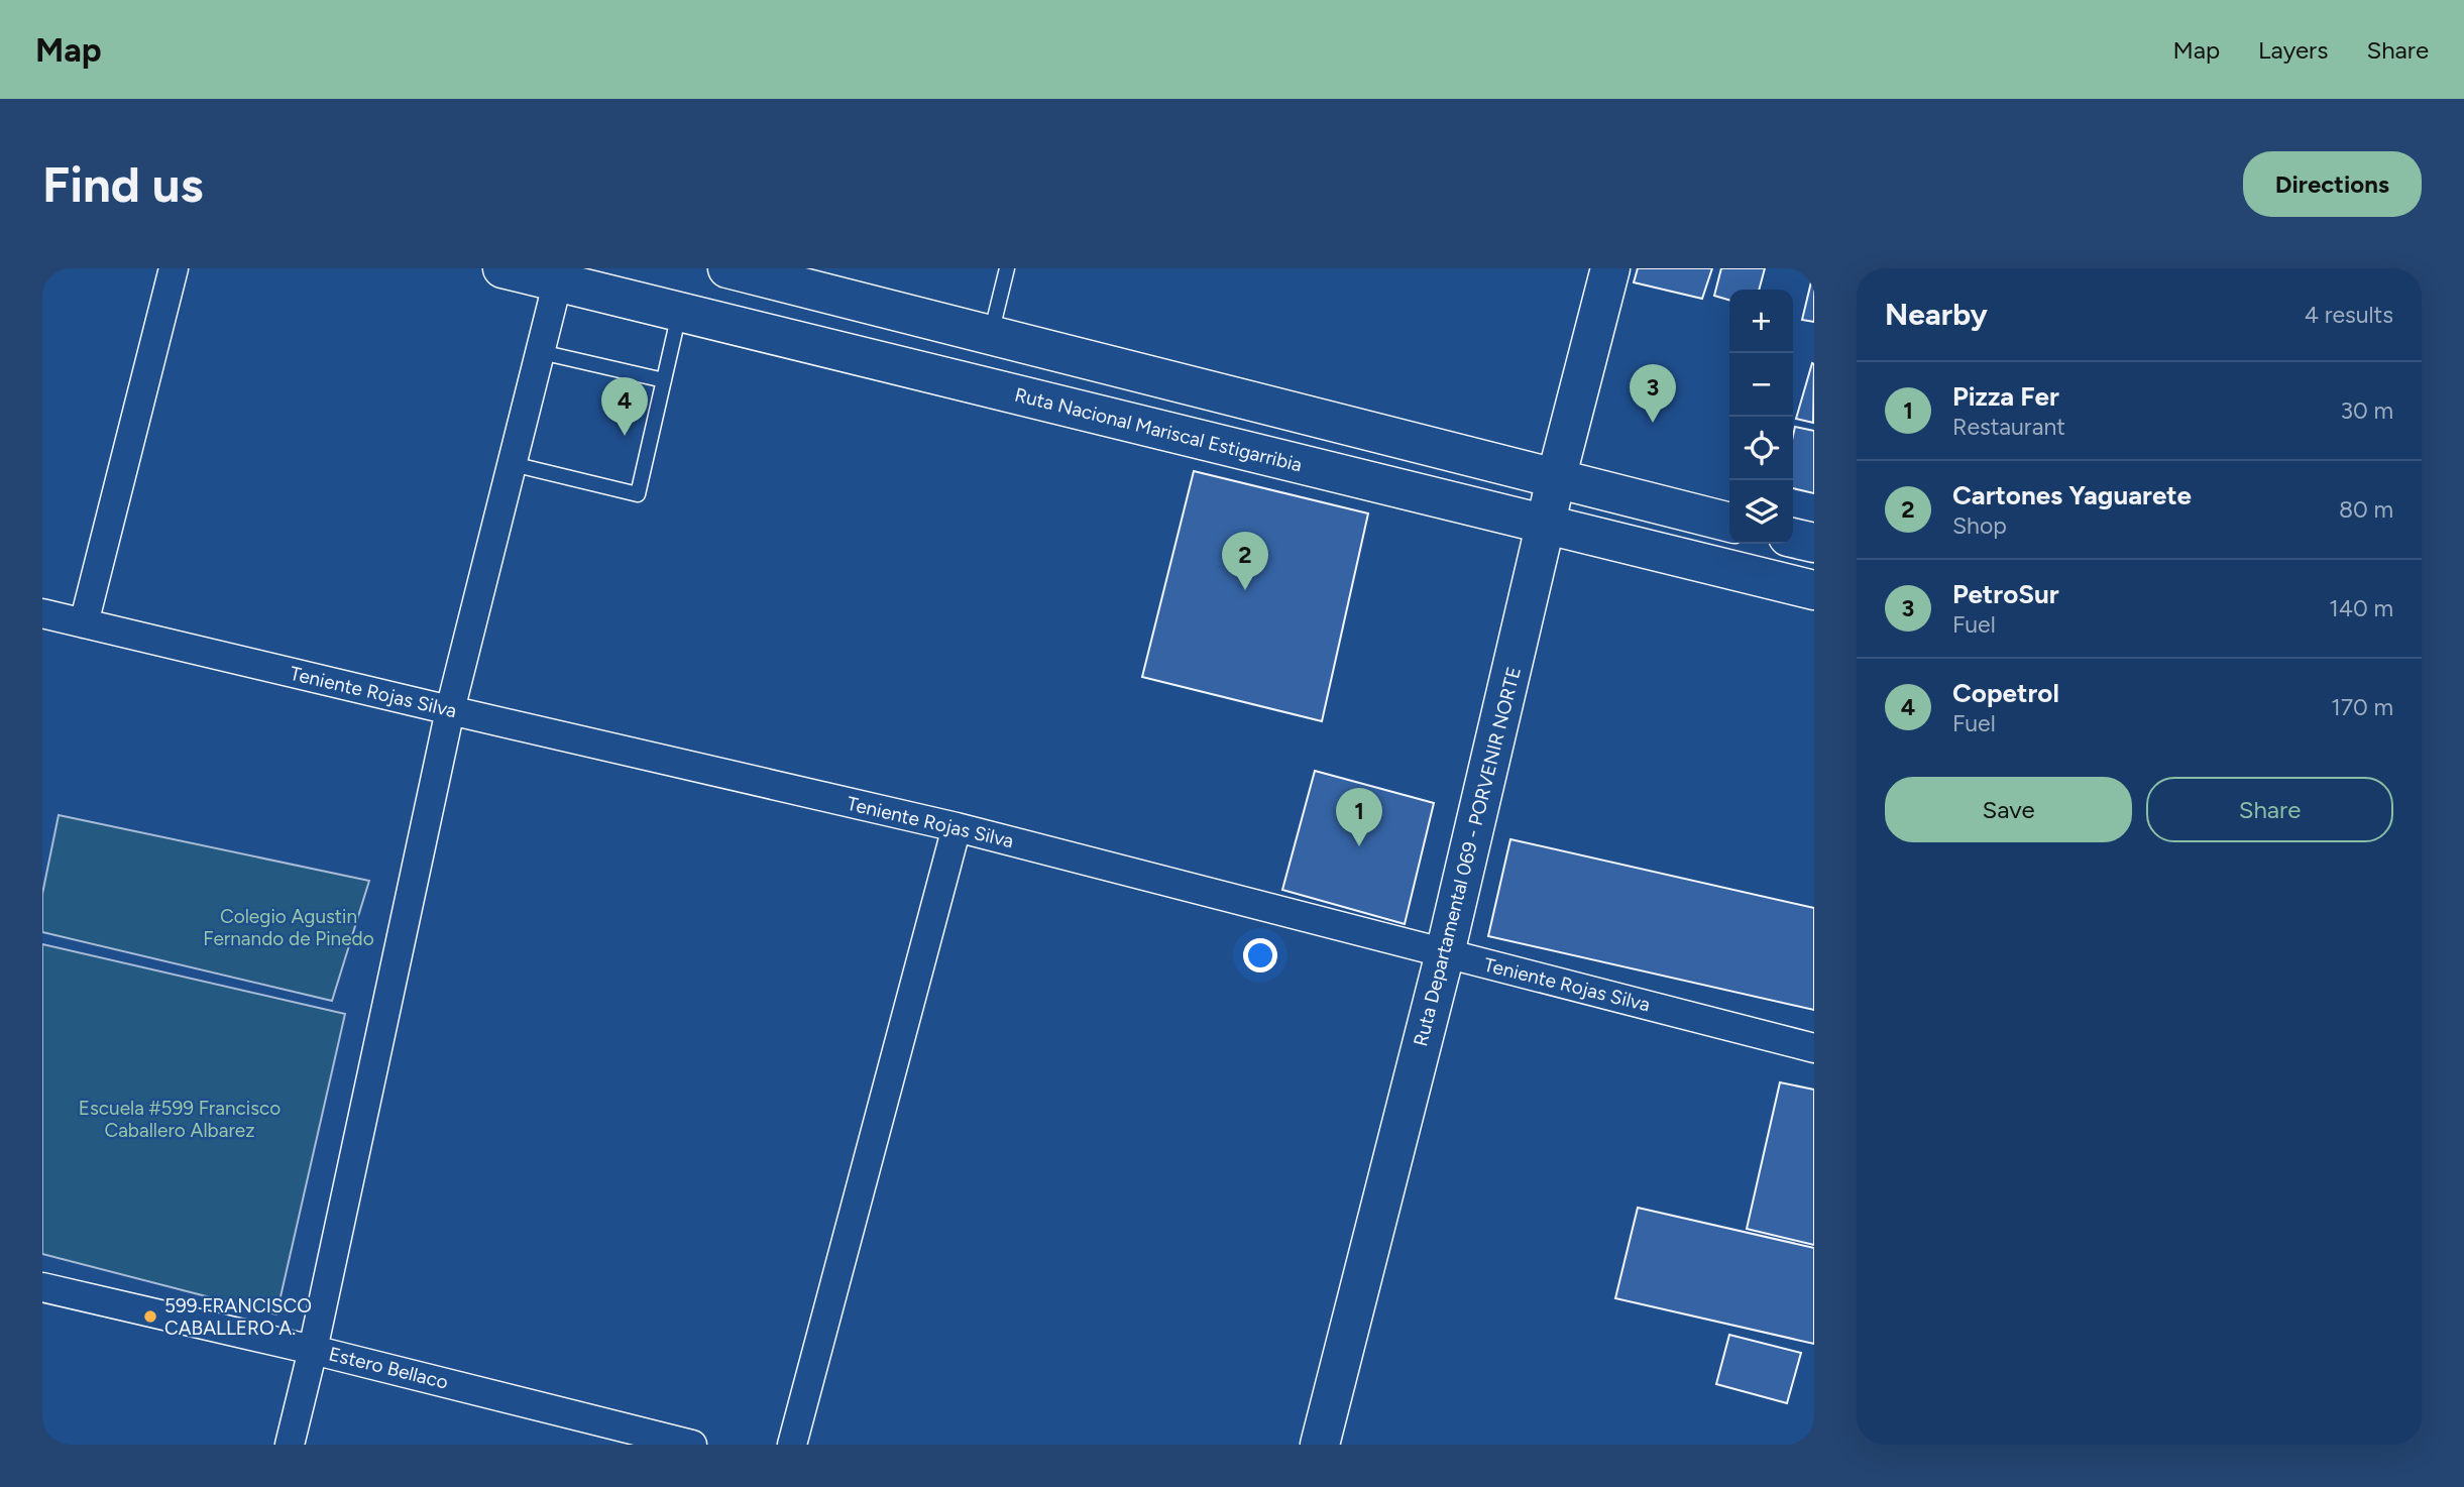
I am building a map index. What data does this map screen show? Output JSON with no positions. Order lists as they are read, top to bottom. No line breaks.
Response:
{"streets":{"main road":["Ruta Nacional Mariscal Estigarribia","Ruta Departamental 069 - PORVENIR NORTE"],"street":["Teniente Rojas Silva","Estero Bellaco"]},"crossings":[["Ruta Nacional Mariscal Estigarribia","Ruta Departamental 069 - PORVENIR NORTE"],["Teniente Rojas Silva","Ruta Departamental 069 - PORVENIR NORTE"]],"parks":["Colegio Agustin Fernando de Pinedo","Escuela #599 Francisco Caballero Albarez"],"places":["599 FRANCISCO CABALLERO A."],"page":{"header":"Map","nav":["Map","Layers","Share"],"buttons":["Directions",["Save","Share"]],"title":"Find us","heading":["Nearby","4 results"],"map_buttons":["+","−"],"list":[{"mark":"1","name":"Pizza Fer","note":"Restaurant","value":"30 m"},{"mark":"2","name":"Cartones Yaguarete","note":"Shop","value":"80 m"},{"mark":"3","name":"PetroSur","note":"Fuel","value":"140 m"},{"mark":"4","name":"Copetrol","note":"Fuel","value":"170 m"}],"pins":["3","4","2","1"]}}
